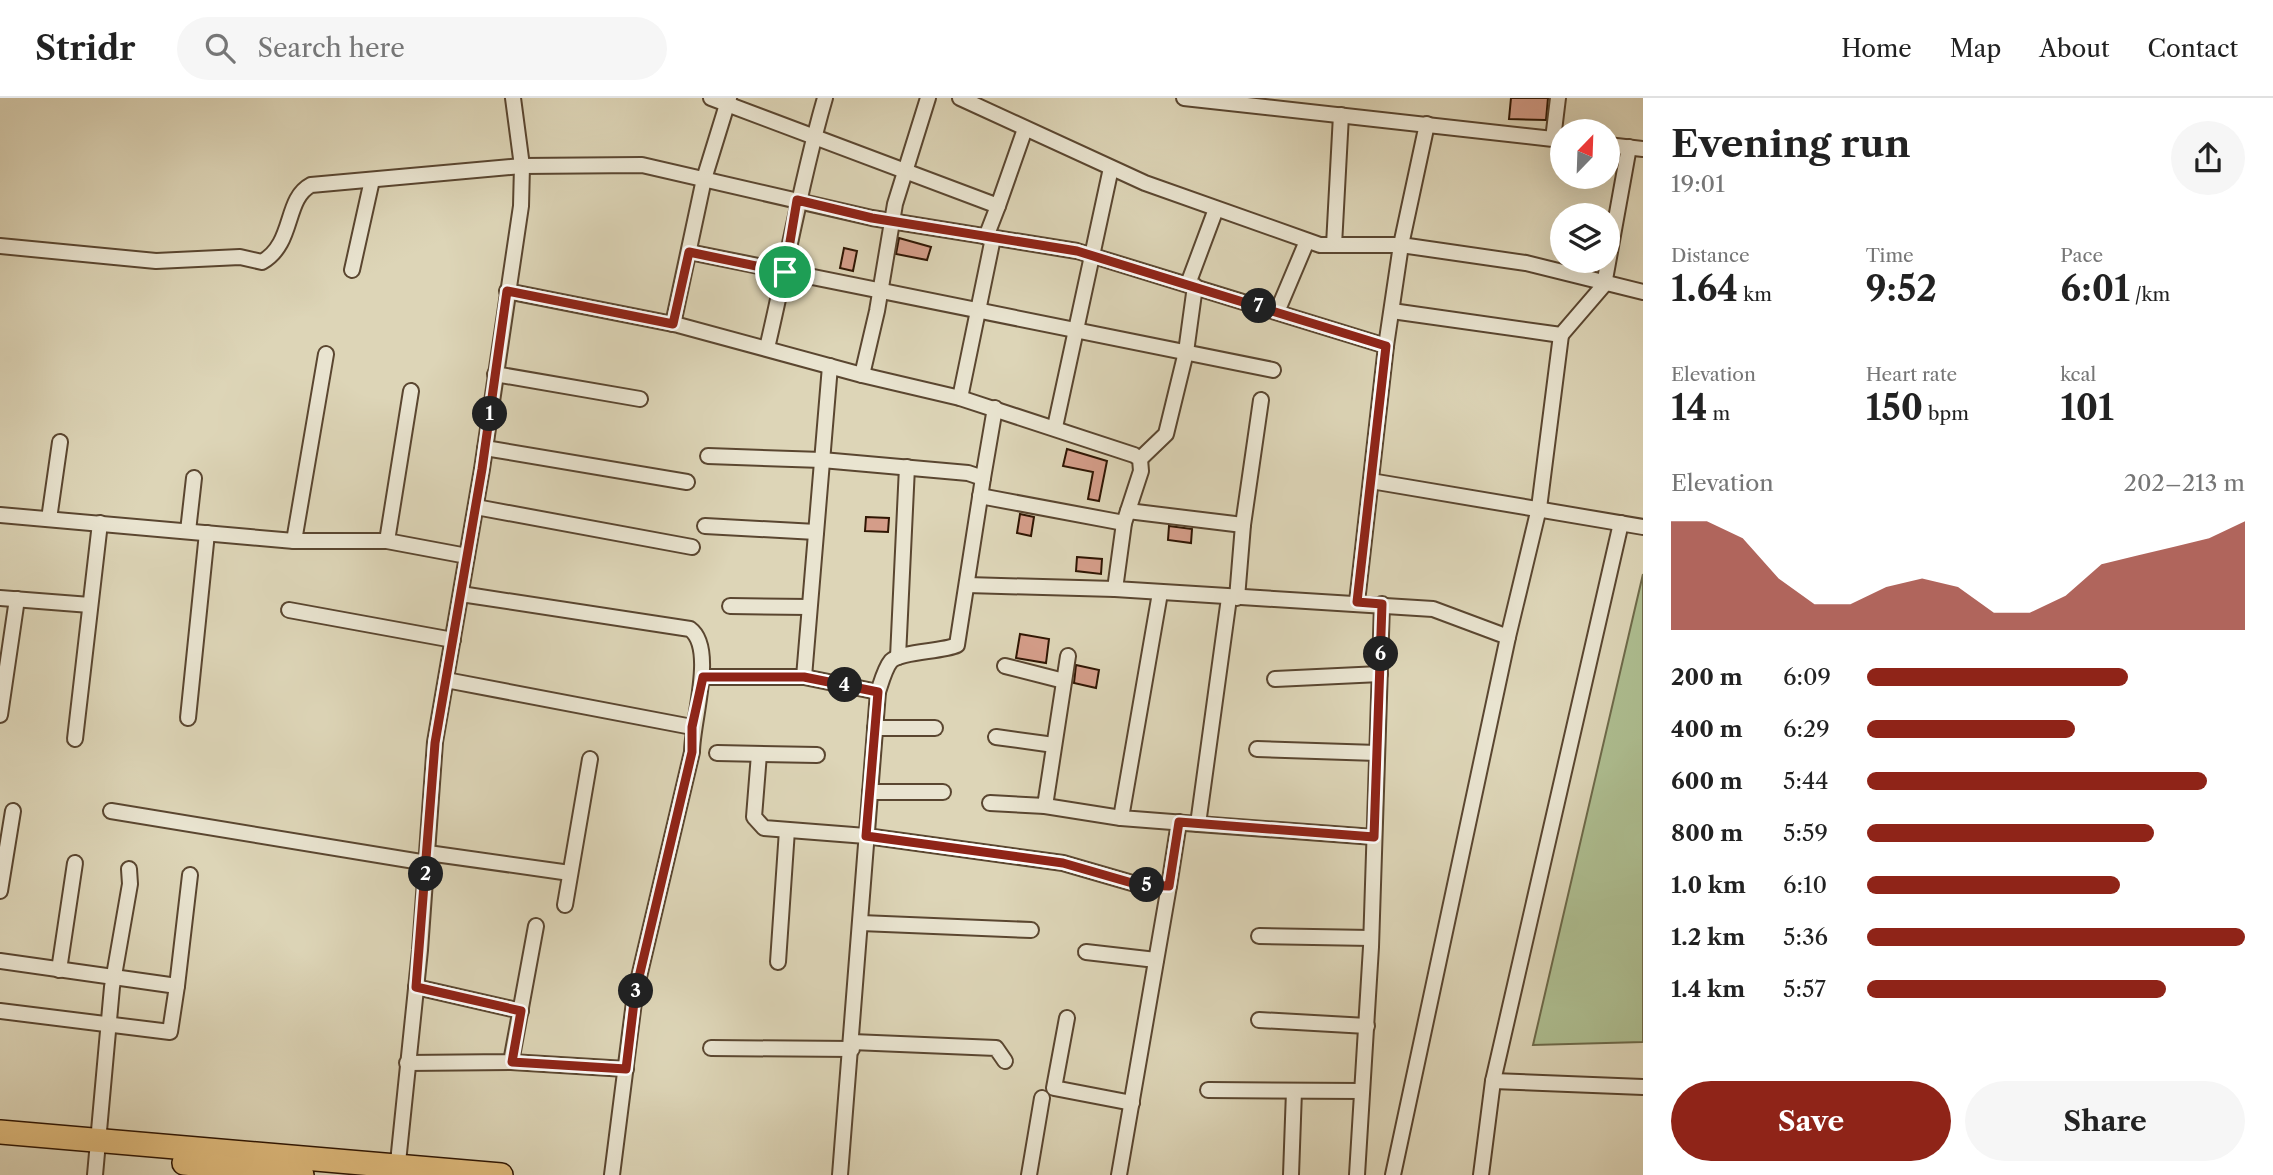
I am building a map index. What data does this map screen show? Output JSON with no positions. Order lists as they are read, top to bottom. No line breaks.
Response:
{"north":"top right","page":{"header":"Stridr","search":"Search here","nav":["Home","Map","About","Contact"],"heading":["Evening run","19:01"],"stats":[["Distance","1.64 km"],["Time","9:52"],["Pace","6:01 /km"],["Elevation","14 m"],["Heart rate","150 bpm"],["kcal","101"]],"pins":["7","1","6","4","2","5","3"],"chart":["Elevation","202–213 m"],"list":[{"name":"200 m","note":"6:09"},{"name":"400 m","note":"6:29"},{"name":"600 m","note":"5:44"},{"name":"800 m","note":"5:59"},{"name":"1.0 km","note":"6:10"},{"name":"1.2 km","note":"5:36"},{"name":"1.4 km","note":"5:57"}],"buttons":["Save","Share"]}}
